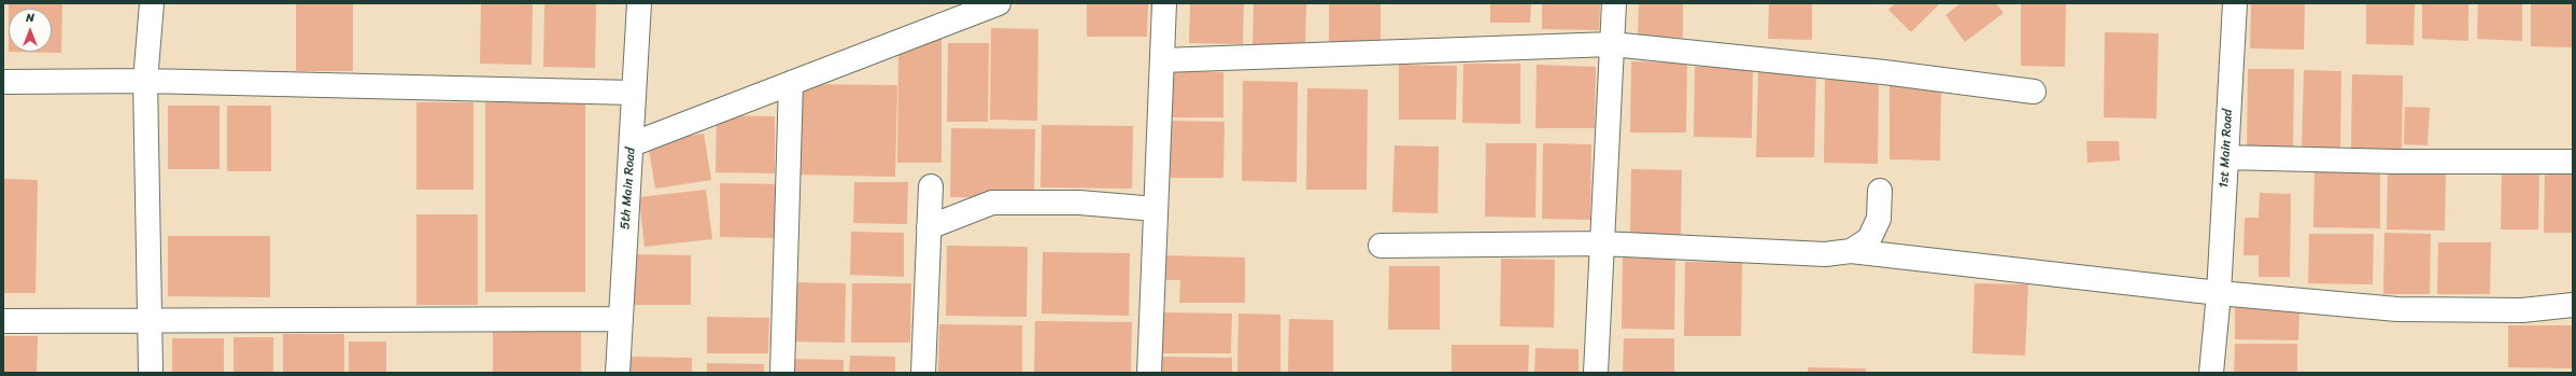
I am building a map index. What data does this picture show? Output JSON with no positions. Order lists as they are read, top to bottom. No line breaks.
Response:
{"streets":{"street":["1st Main Road","5th Main Road"]},"north":"top"}
